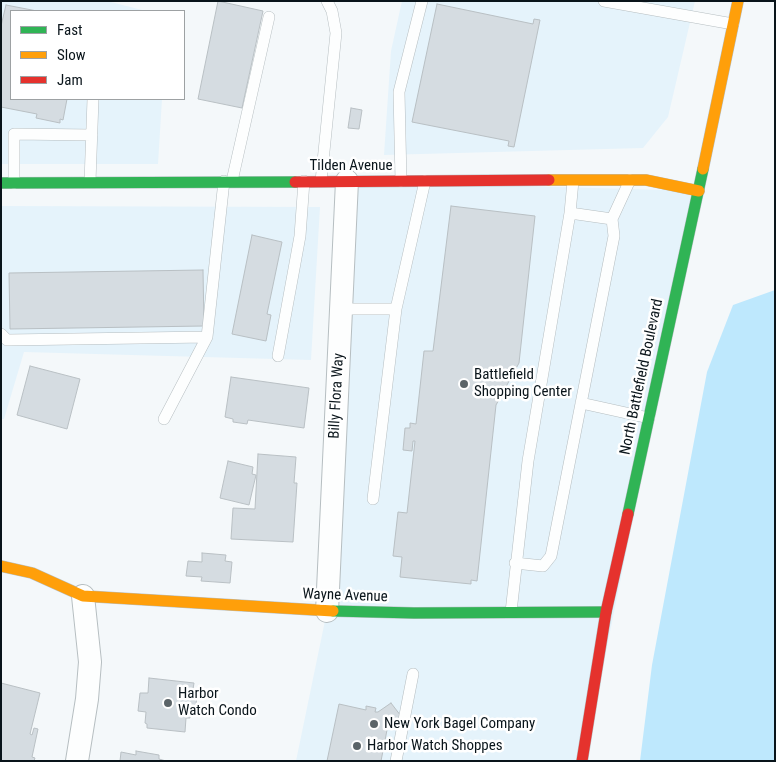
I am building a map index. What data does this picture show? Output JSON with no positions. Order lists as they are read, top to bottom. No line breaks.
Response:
{"streets":{"street":["Tilden Avenue","North Battlefield Boulevard","Billy Flora Way","Wayne Avenue"]},"crossings":[["Tilden Avenue","North Battlefield Boulevard"],["Tilden Avenue","Billy Flora Way"],["North Battlefield Boulevard","Wayne Avenue"],["Billy Flora Way","Wayne Avenue"]],"places":["Battlefield Shopping Center","Harbor Watch Condo","New York Bagel Company","Harbor Watch Shoppes"],"legend":["Fast","Slow","Jam"]}
